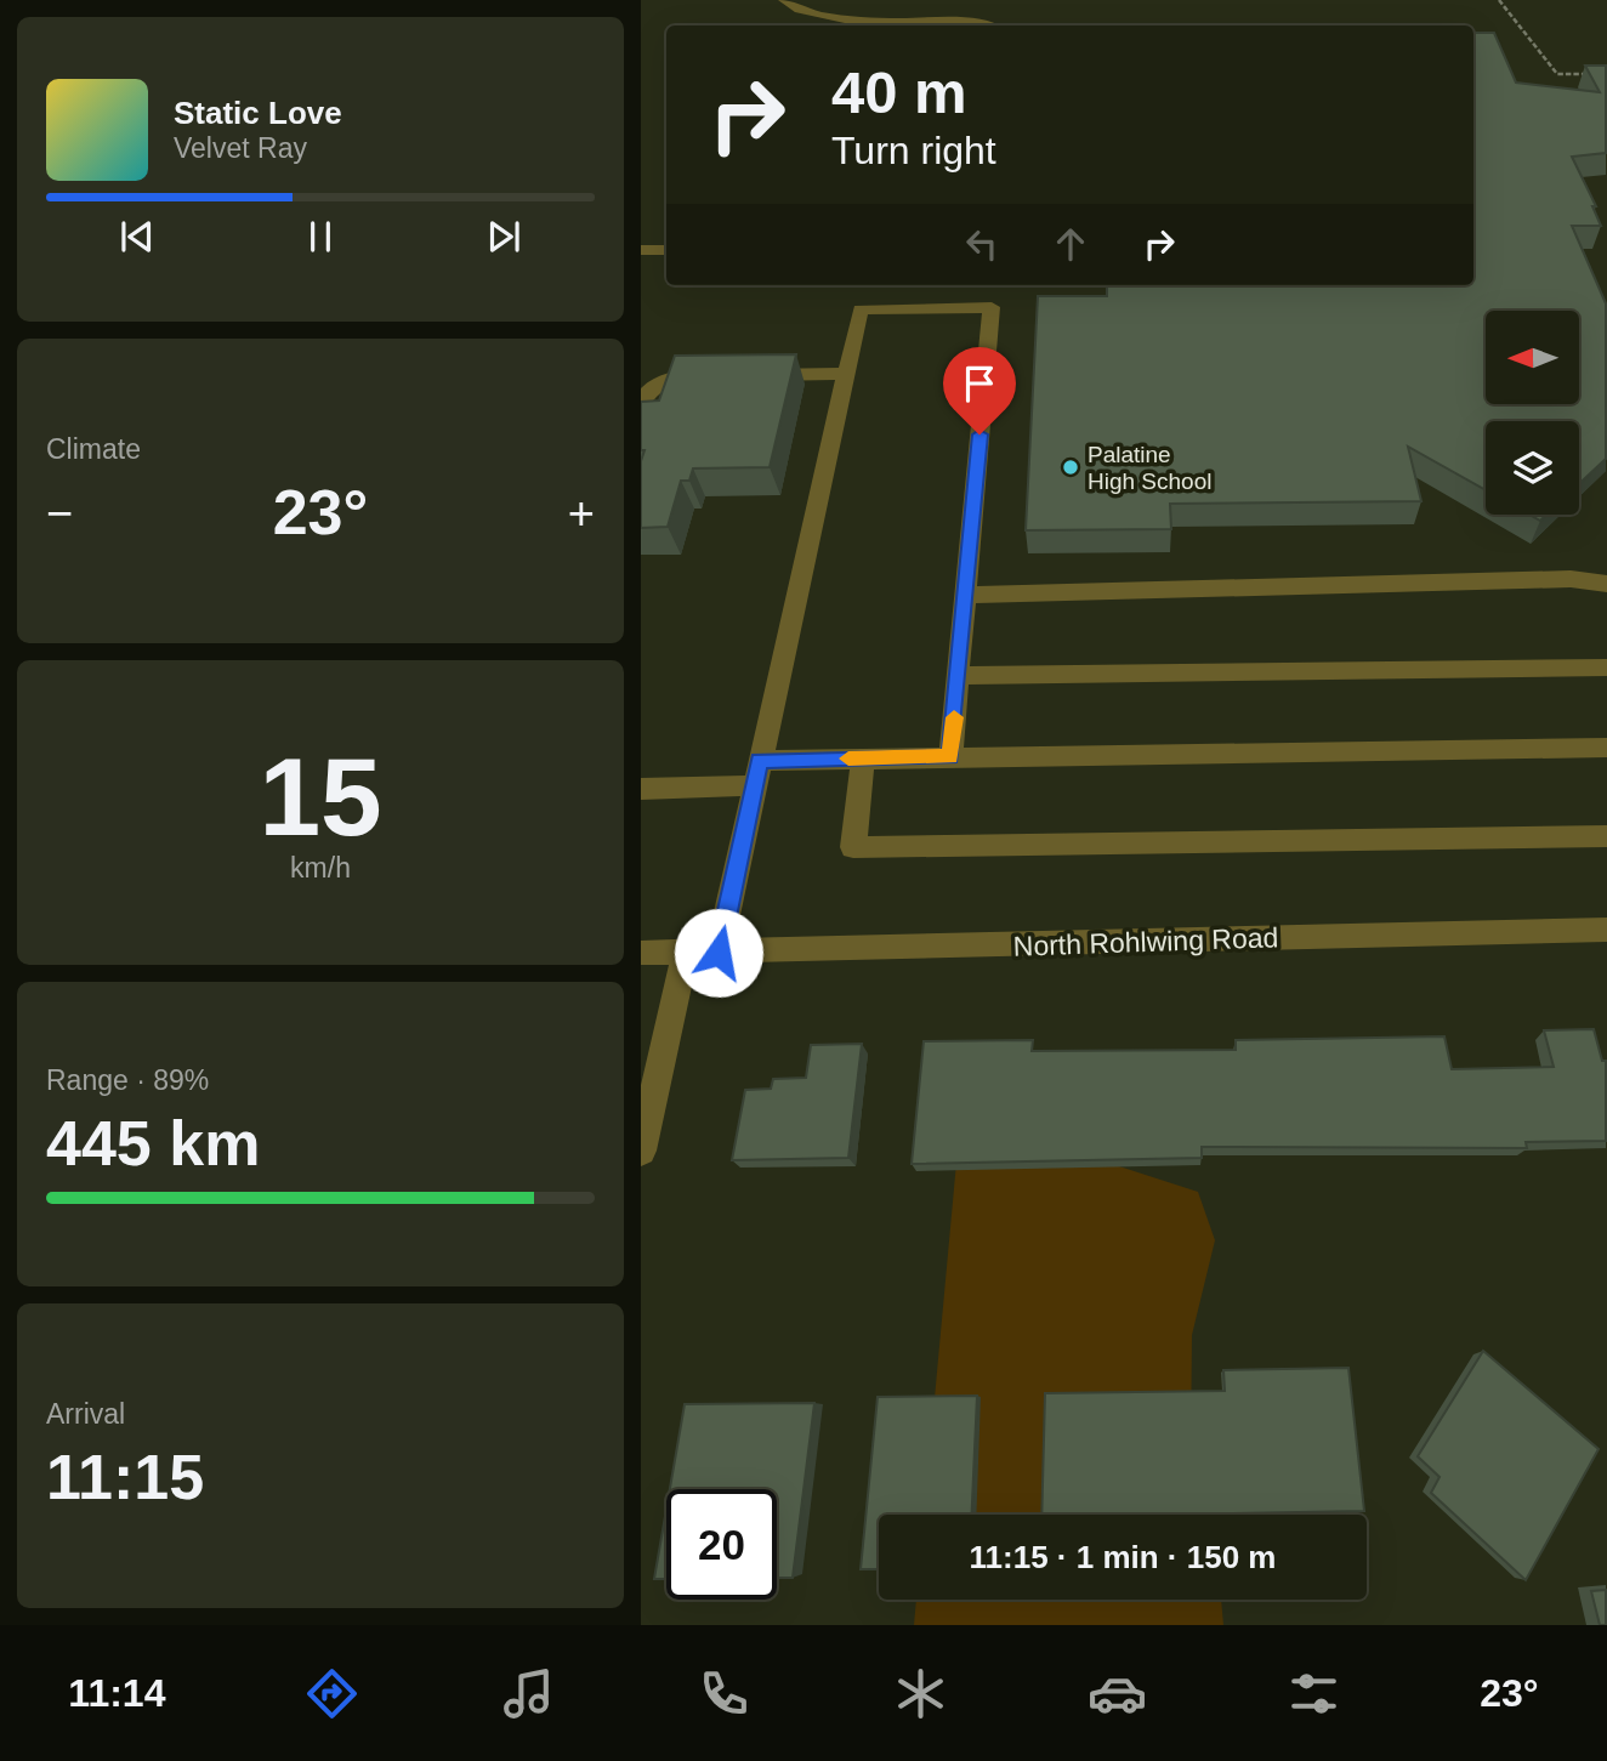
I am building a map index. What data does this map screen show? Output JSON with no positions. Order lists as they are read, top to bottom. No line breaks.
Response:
{"streets":{"street":["North Rohlwing Road"]},"places":["Palatine High School"],"north":"left","page":{"turn":["40 m","Turn right"],"song":["Static Love","Velvet Ray"],"tile":["Climate",["15","km/h"],["Range · 89%","445 km"],["Arrival","11:15"]],"heat":["−","23°","+"],"limit":"20","trip":"11:15 · 1 min · 150 m","tabs":["11:14","23°"]}}
